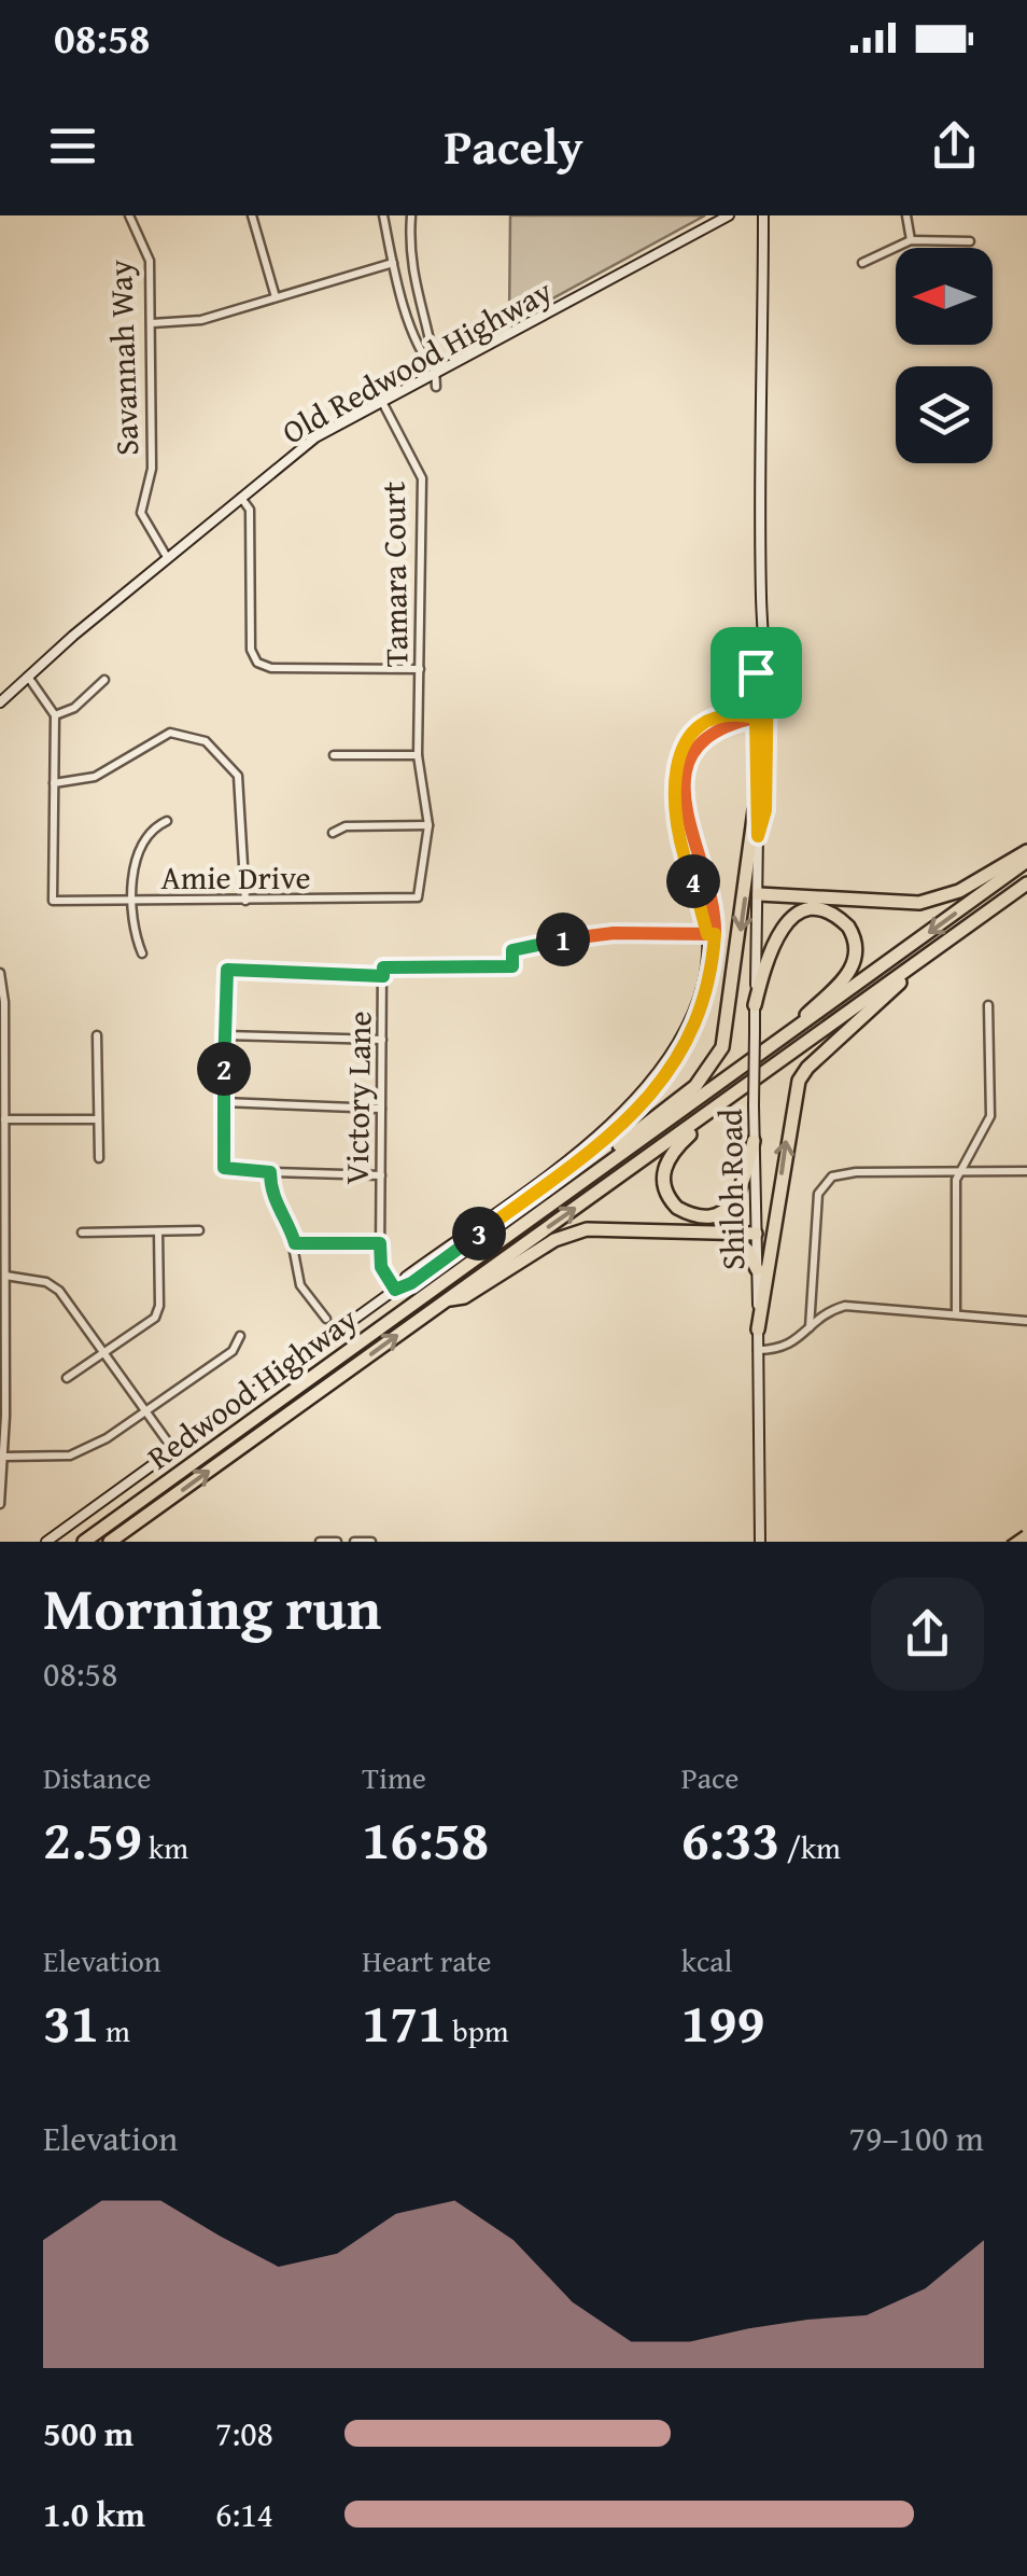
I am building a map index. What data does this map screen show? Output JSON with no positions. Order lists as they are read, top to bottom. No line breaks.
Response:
{"streets":{"highway":["Redwood Highway"],"main road":["Old Redwood Highway","Shiloh Road"],"street":["Savannah Way","Tamara Court","Amie Drive","Victory Lane"]},"crossings":[["Savannah Way","Old Redwood Highway"],["Old Redwood Highway","Tamara Court"],["Tamara Court","Amie Drive"]],"north":"left","page":{"status":"08:58","header":"Pacely","pins":["4","1","2","3"],"heading":["Morning run","08:58"],"stats":[["Distance","2.59 km"],["Time","16:58"],["Pace","6:33 /km"],["Elevation","31 m"],["Heart rate","171 bpm"],["kcal","199"]],"chart":["Elevation","79–100 m"],"list":[{"name":"500 m","note":"7:08"},{"name":"1.0 km","note":"6:14"}]}}
